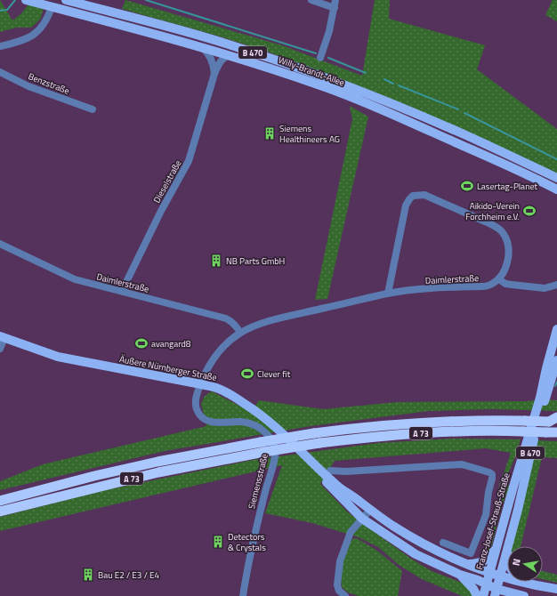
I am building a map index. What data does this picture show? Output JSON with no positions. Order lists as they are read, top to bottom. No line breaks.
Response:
{"streets":{"highway":["A 73"],"main road":["B 470","Willy-Brandt-Allee","Äußere Nürnberger Straße","Franz-Josef-Strauß-Straße"],"street":["Benzstraße","Dieselstraße","Daimlerstraße","Siemensstraße"]},"crossings":[["B 470","Äußere Nürnberger Straße"],["Willy-Brandt-Allee","Dieselstraße"],["Dieselstraße","Daimlerstraße"],["Daimlerstraße","Äußere Nürnberger Straße"],["Daimlerstraße","Siemensstraße"],["Äußere Nürnberger Straße","Siemensstraße"],["Äußere Nürnberger Straße","Franz-Josef-Strauß-Straße"]],"places":{"building":["Siemens Healthineers AG","NB Parts GmbH","Detectors & Crystals","Bau E2 / E3 / E4"],"sports":["Lasertag-Planet","Aikido-Verein Forchheim e.V.","avangard8","Clever fit"]},"north":"left"}
